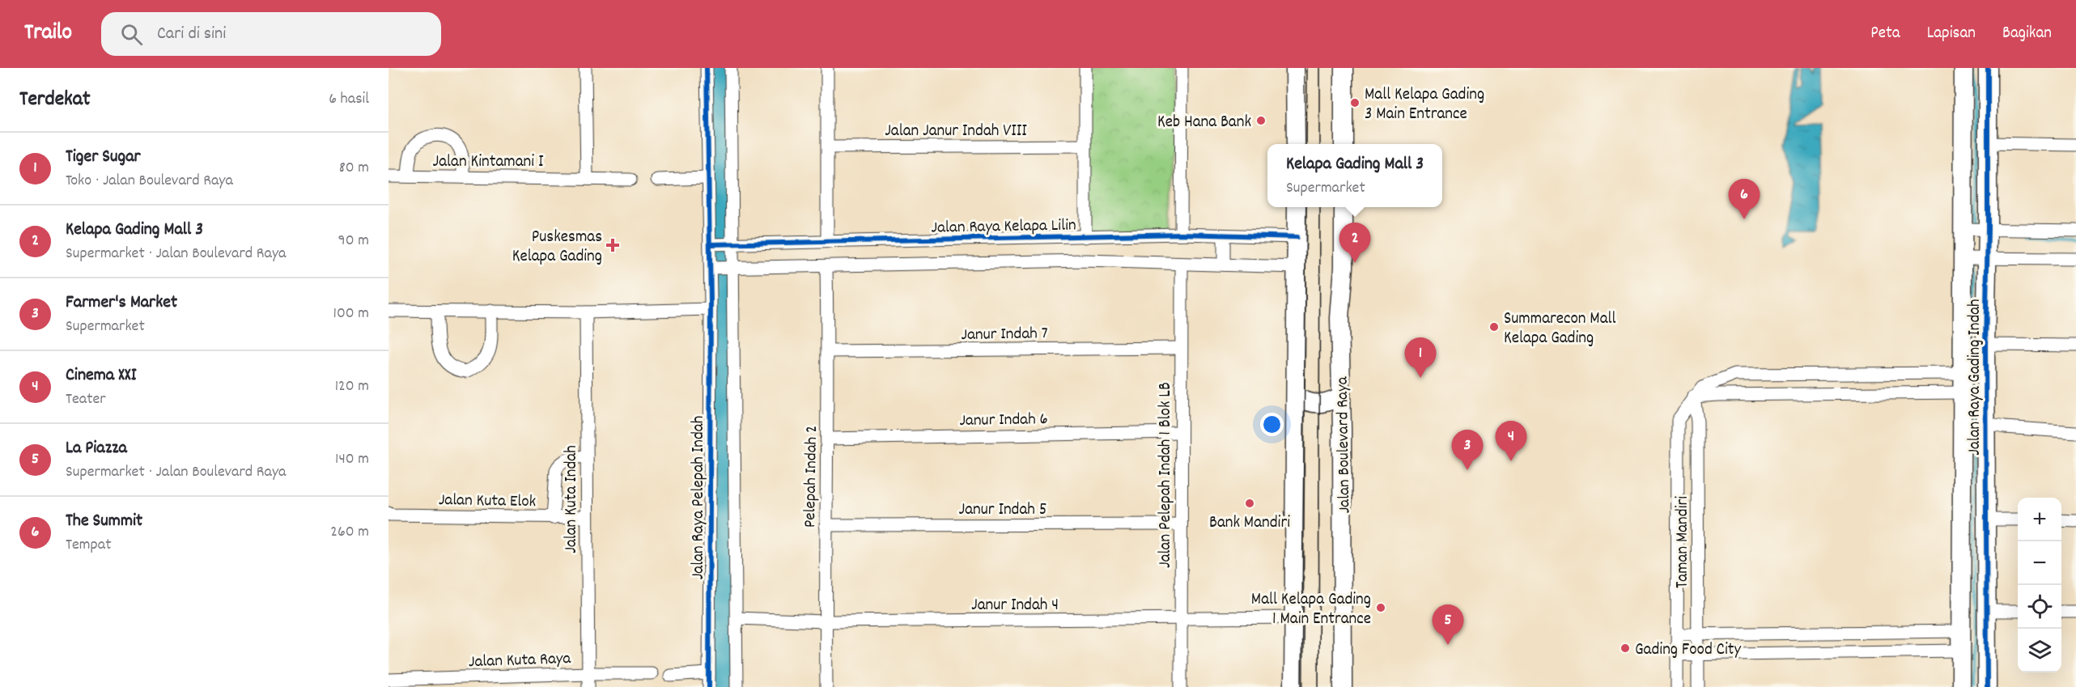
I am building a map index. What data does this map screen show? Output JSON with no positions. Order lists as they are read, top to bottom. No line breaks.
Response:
{"streets":{"street":["Jalan Janur Indah VIII","Jalan Kintamani I","Jalan Raya Kelapa Lilin","Janur Indah 7","Jalan Raya Gading Indah","Janur Indah 6","Jalan Boulevard Raya","Jalan Pelepah Indah 1 Blok LB","Pelepah Indah 2","Jalan Raya Pelepah Indah","Jalan Kuta Elok","Jalan Kuta Indah","Janur Indah 5","Taman Mandiri","Janur Indah 4","Jalan Kuta Raya"]},"crossings":[["Jalan Raya Kelapa Lilin","Jalan Raya Pelepah Indah"],["Janur Indah 7","Jalan Pelepah Indah 1 Blok LB"],["Janur Indah 7","Pelepah Indah 2"],["Janur Indah 6","Jalan Pelepah Indah 1 Blok LB"],["Janur Indah 6","Pelepah Indah 2"],["Jalan Pelepah Indah 1 Blok LB","Janur Indah 5"],["Jalan Pelepah Indah 1 Blok LB","Janur Indah 4"],["Pelepah Indah 2","Janur Indah 5"],["Pelepah Indah 2","Janur Indah 4"],["Jalan Kuta Elok","Jalan Kuta Indah"],["Jalan Kuta Indah","Jalan Kuta Raya"]],"places":{"other":["Mall Kelapa Gading 3 Main Entrance","Keb Hana Bank","Summarecon Mall Kelapa Gading","Bank Mandiri","Mall Kelapa Gading 1 Main Entrance","Gading Food City"],"health":["Puskesmas Kelapa Gading"]},"page":{"header":"Trailo","search":"Cari di sini","nav":["Peta","Lapisan","Bagikan"],"heading":["Terdekat","6 hasil"],"list":[{"mark":"1","name":"Tiger Sugar","note":"Toko · Jalan Boulevard Raya","value":"80 m"},{"mark":"2","name":"Kelapa Gading Mall 3","note":"Supermarket · Jalan Boulevard Raya","value":"90 m"},{"mark":"3","name":"Farmer's Market","note":"Supermarket","value":"100 m"},{"mark":"4","name":"Cinema XXI","note":"Teater","value":"120 m"},{"mark":"5","name":"La Piazza","note":"Supermarket · Jalan Boulevard Raya","value":"140 m"},{"mark":"6","name":"The Summit","note":"Tempat","value":"260 m"}],"popup":["Kelapa Gading Mall 3","Supermarket"],"pins":["6","2","1","4","3","5"],"map_buttons":["+","−"]}}
